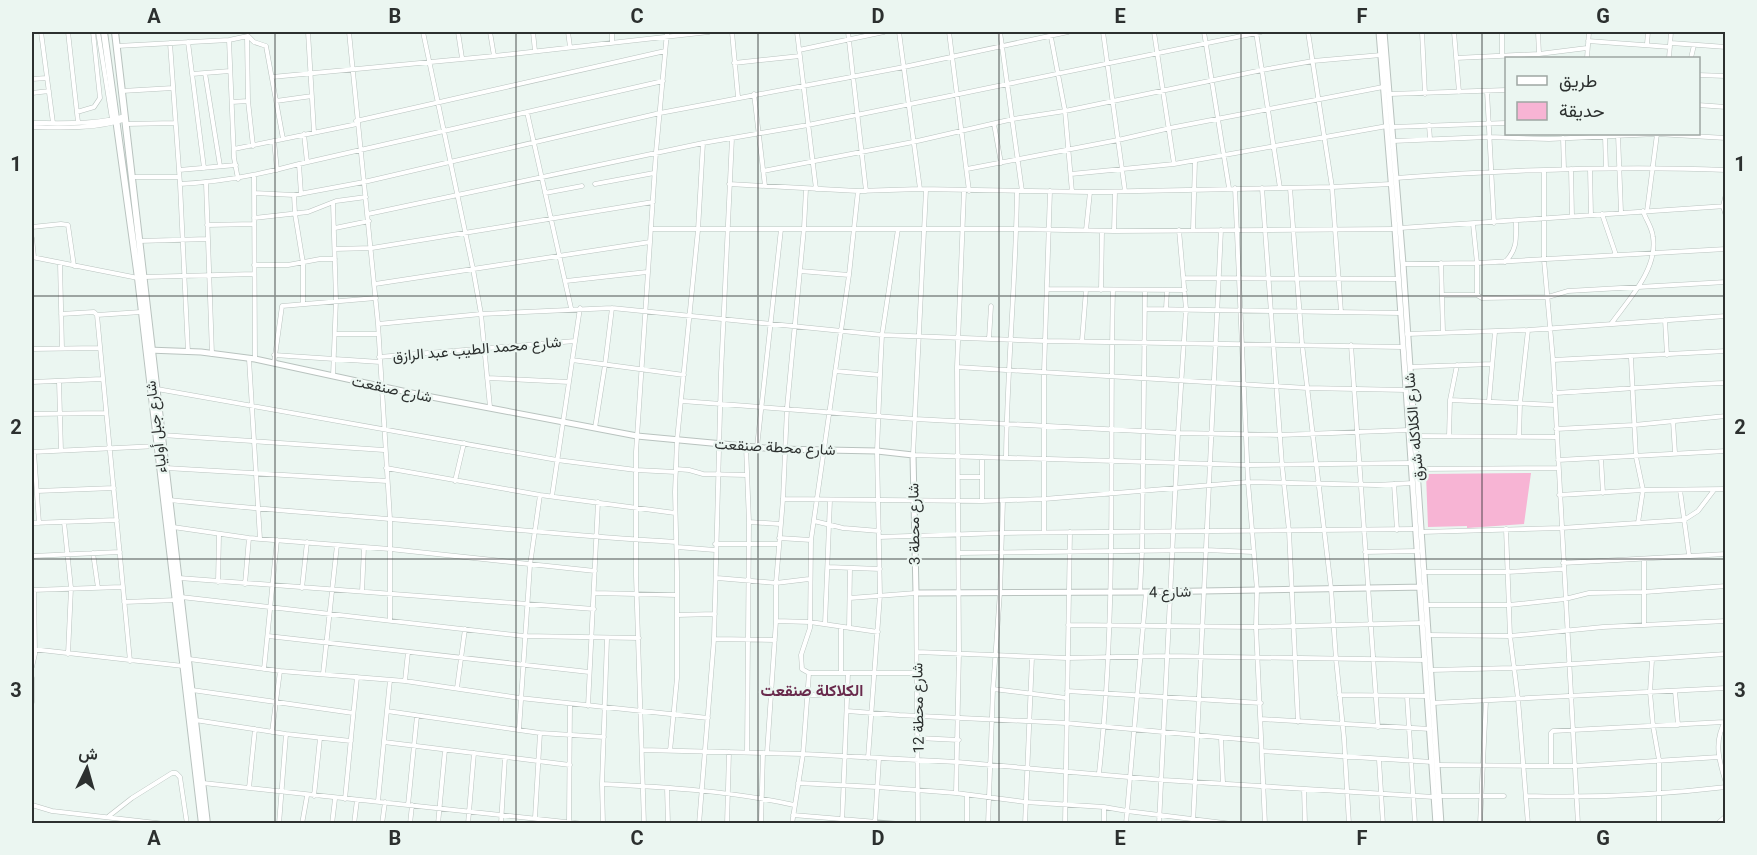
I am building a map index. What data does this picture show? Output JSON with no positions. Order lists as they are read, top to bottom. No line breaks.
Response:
{"streets":{"main road":["شارع جبل أولياء"],"street":["شارع محمد الطيب عبد الرازق","شارع صنقعت","شارع الكلاكله شرق","شارع محطة صنقعت","شارع محطة 3","شارع 4","شارع محطة 12"]},"crossings":[["شارع صنقعت","شارع جبل أولياء"],["شارع صنقعت","شارع محطة صنقعت"],["شارع الكلاكله شرق","شارع 4"],["شارع محطة صنقعت","شارع محطة 3"],["شارع محطة 3","شارع 4"],["شارع محطة 3","شارع محطة 12"],["شارع 4","شارع محطة 12"]],"districts":["الكلاكلة صنقعت"],"legend":["طريق","حديقة"],"north":"top","grid":{"columns":["A","B","C","D","E","F","G"],"rows":["1","2","3"]}}
